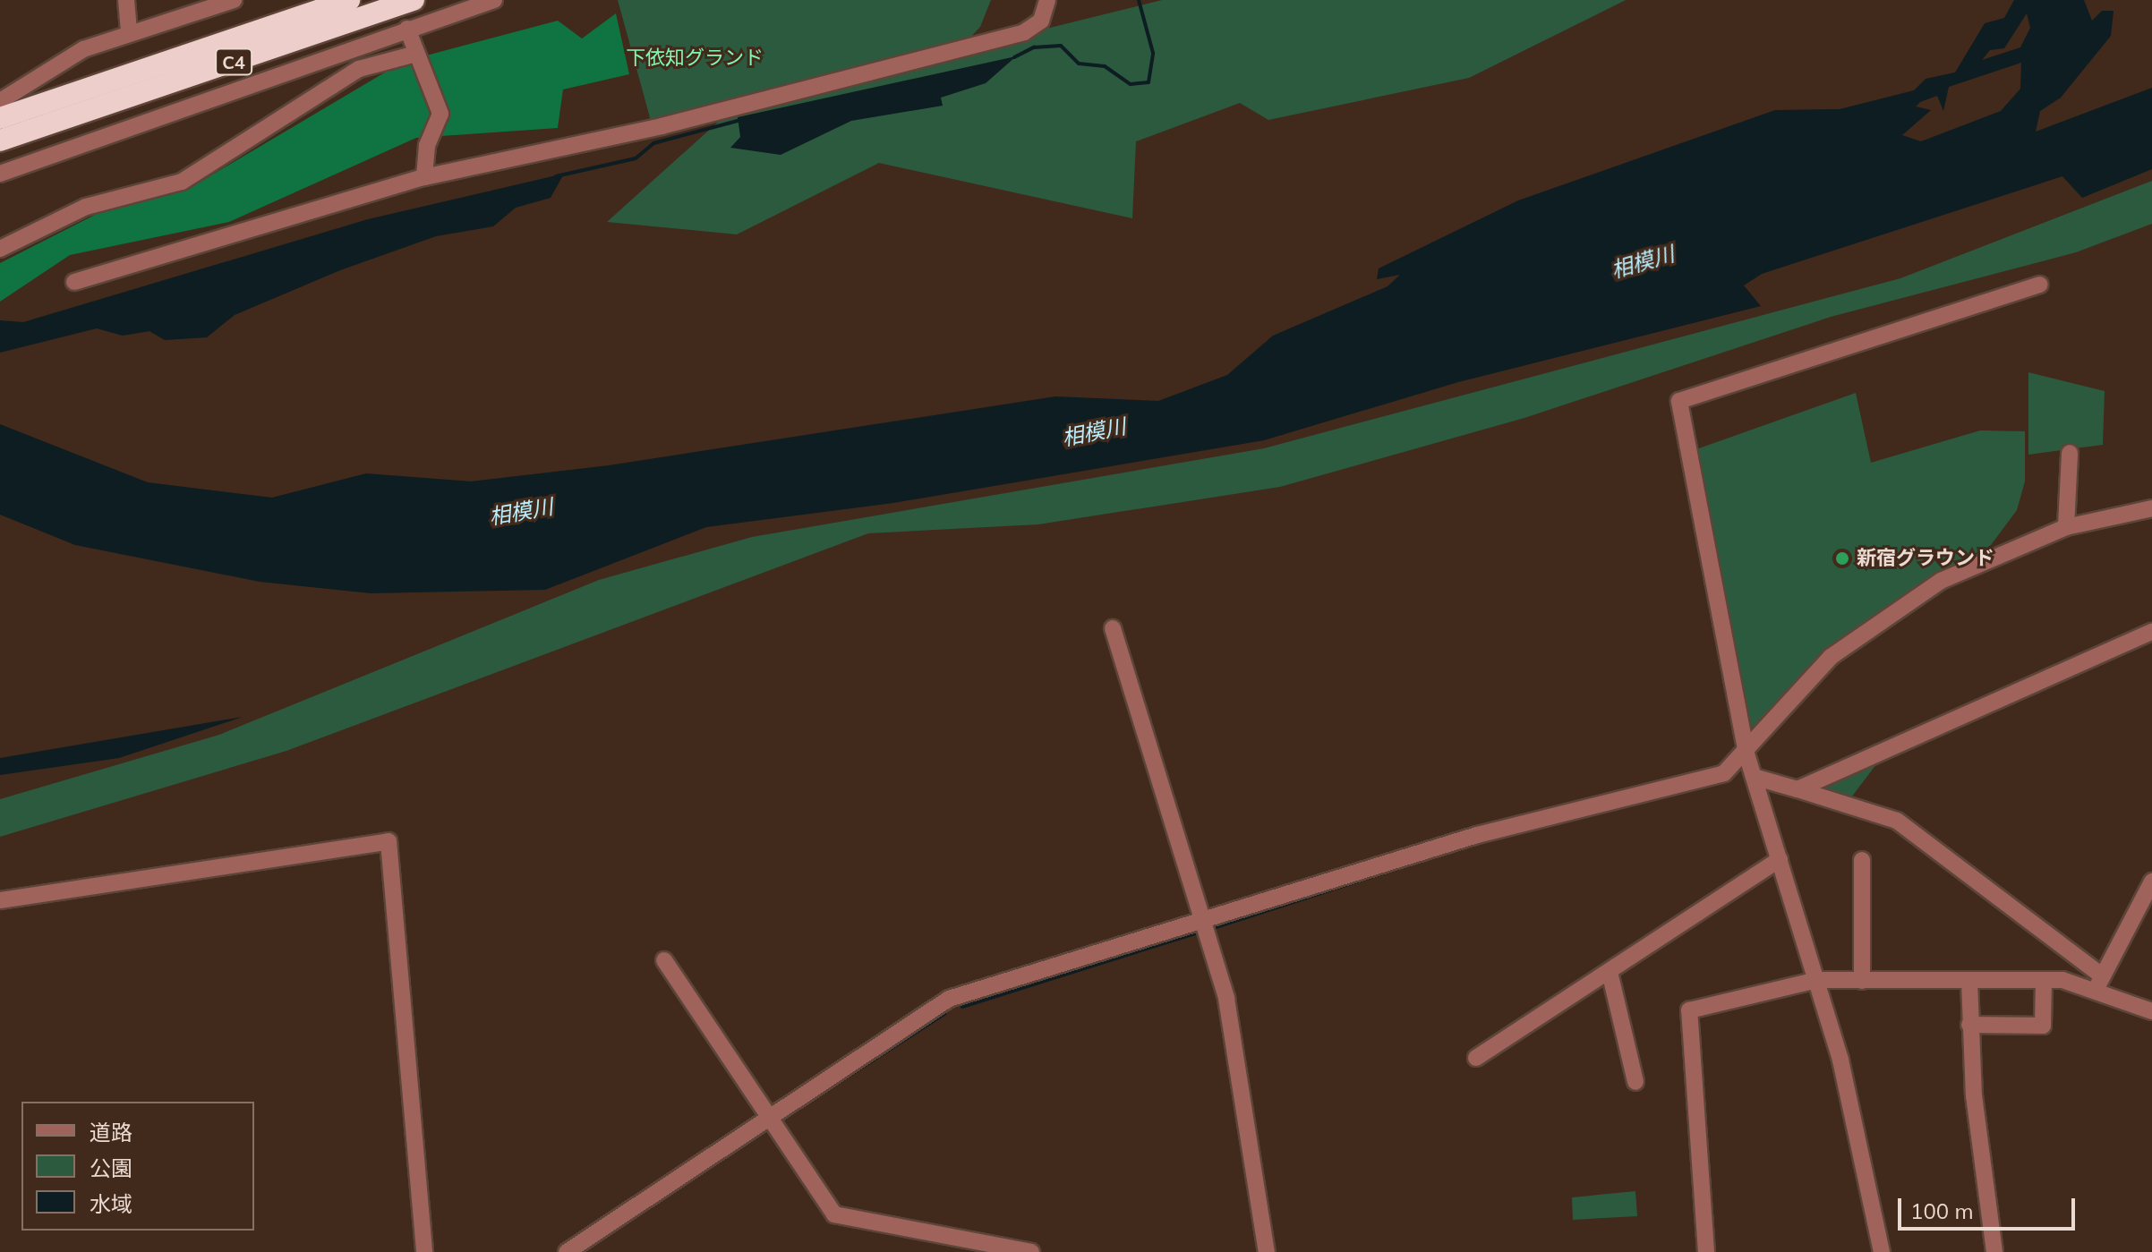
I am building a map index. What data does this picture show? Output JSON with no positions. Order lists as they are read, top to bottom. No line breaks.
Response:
{"streets":{"highway":["C4"]},"water":["相模川"],"parks":["下依知グランド"],"places":["新宿グラウンド"],"legend":["道路","公園","水域"],"scale_bar":"100 m"}
